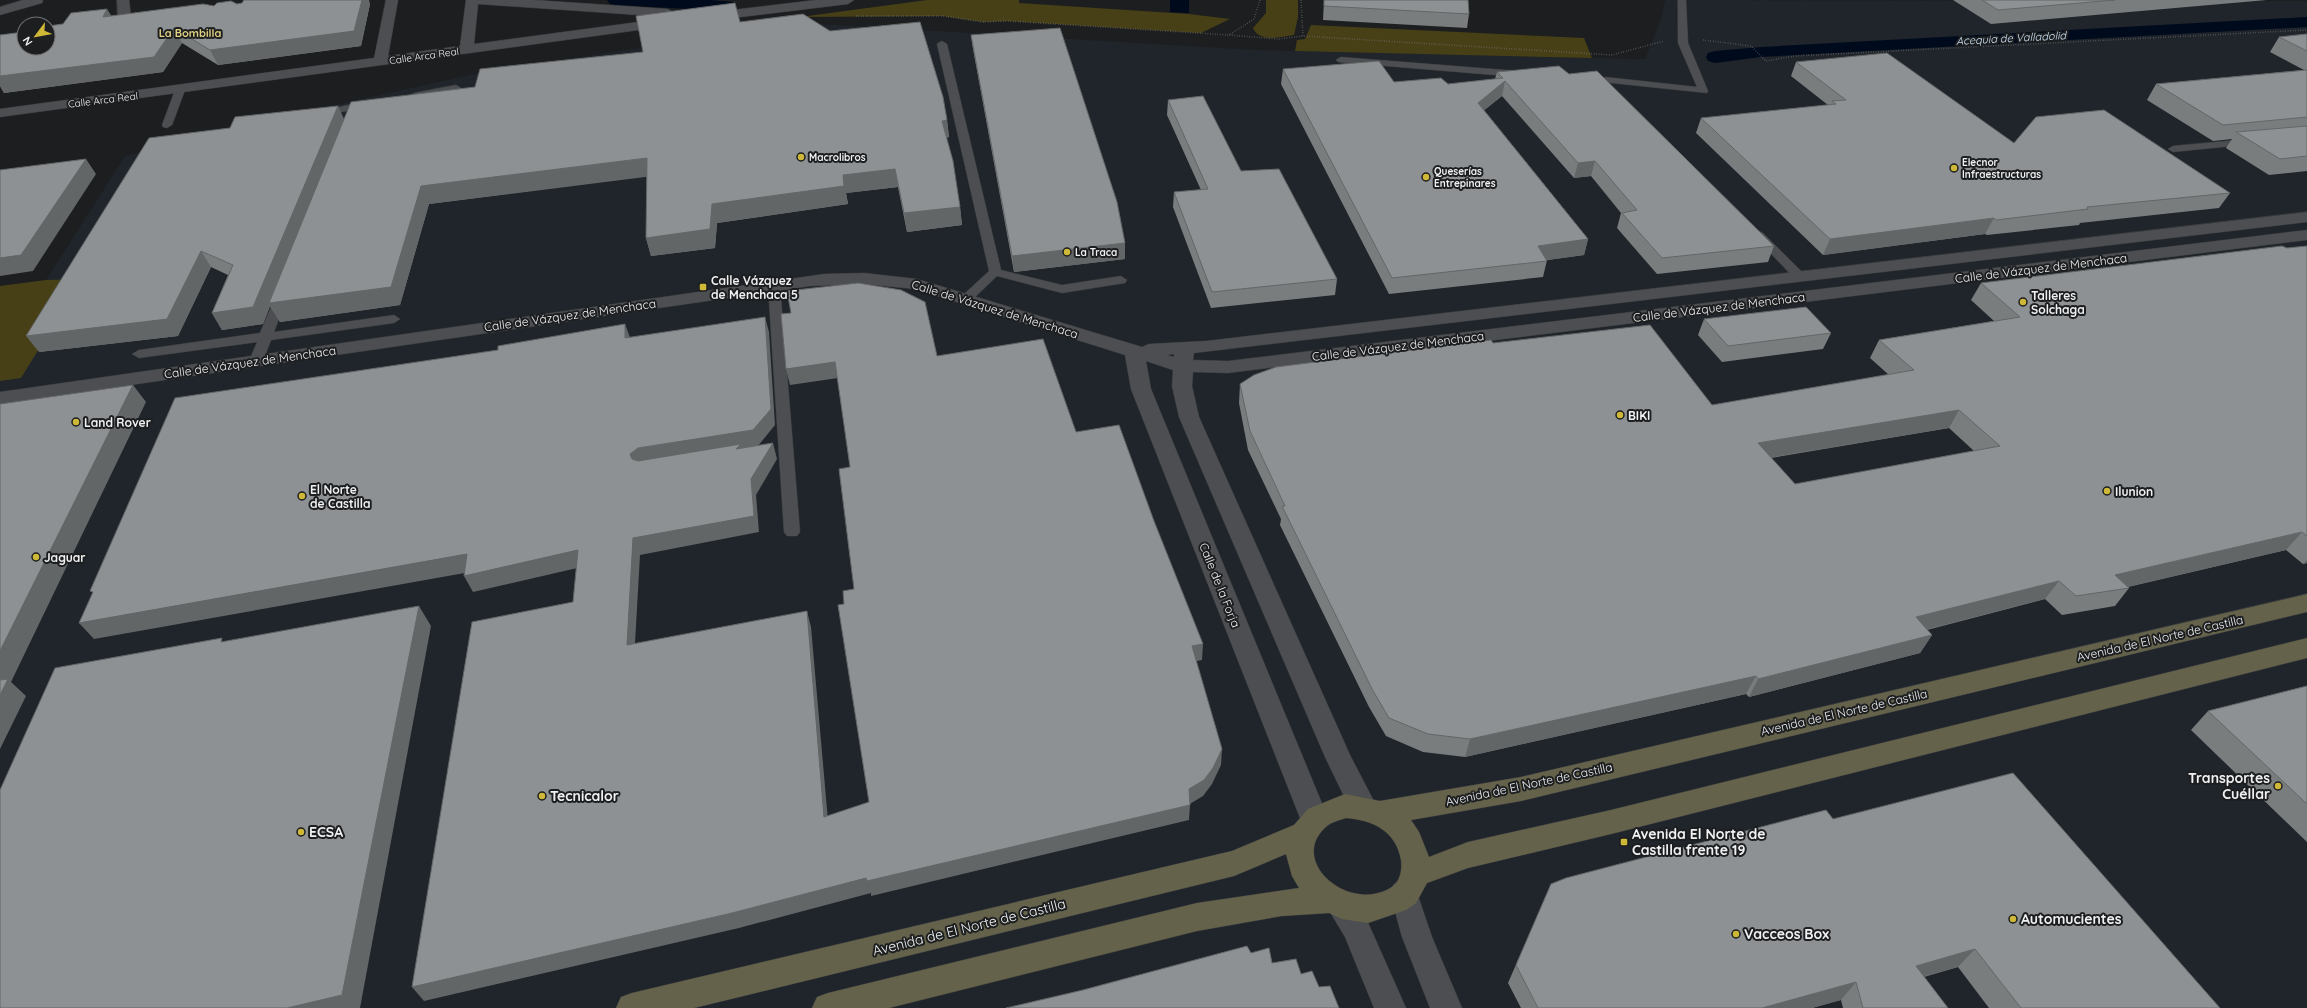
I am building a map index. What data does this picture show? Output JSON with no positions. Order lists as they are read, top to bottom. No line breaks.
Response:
{"streets":{"street":["Calle Arca Real","Calle de Vázquez de Menchaca","Calle de la Forja","Avenida de El Norte de Castilla"]},"crossings":[["Calle de Vázquez de Menchaca","Calle de la Forja"],["Calle de la Forja","Avenida de El Norte de Castilla"]],"districts":["La Bombilla"],"water":["Acequia de Valladolid"],"places":{"other":["Macrolibros","Elecnor Infraestructuras","Queserías Entrepinares","La Traca","Talleres Solchaga","BIKI","Land Rover","Ilunion","El Norte de Castilla","Jaguar","Transportes Cuéllar","Tecnicalor","ECSA","Automucientes","Vacceos Box"],"transit":["Calle Vázquez de Menchaca 5","Avenida El Norte de Castilla frente 19"]},"north":"bottom left"}
